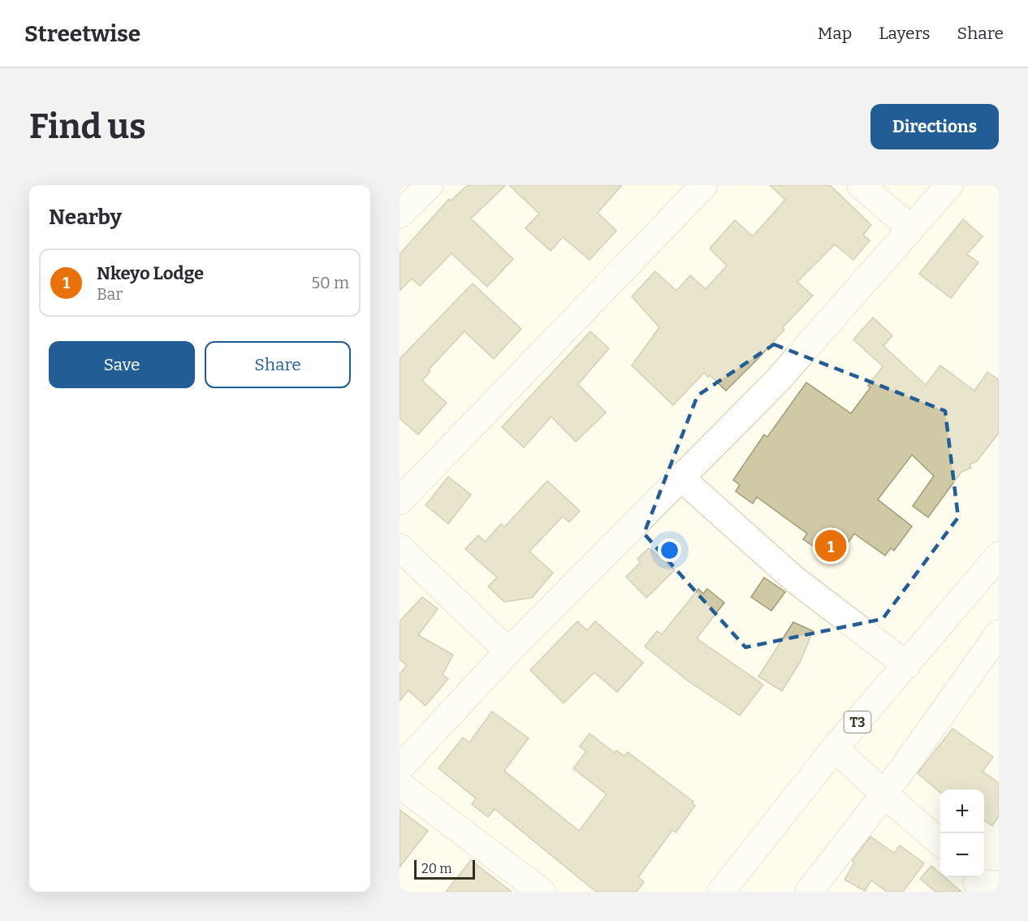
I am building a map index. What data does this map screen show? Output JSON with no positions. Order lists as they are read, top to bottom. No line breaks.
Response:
{"streets":{"main road":["T3"]},"scale_bar":"20 m","page":{"header":"Streetwise","nav":["Map","Layers","Share"],"buttons":["Directions",["Save","Share"]],"title":"Find us","heading":"Nearby","list":[{"mark":"1","name":"Nkeyo Lodge","note":"Bar","value":"50 m"}],"pins":"1","map_buttons":["+","−"],"scale":"20 m"}}
